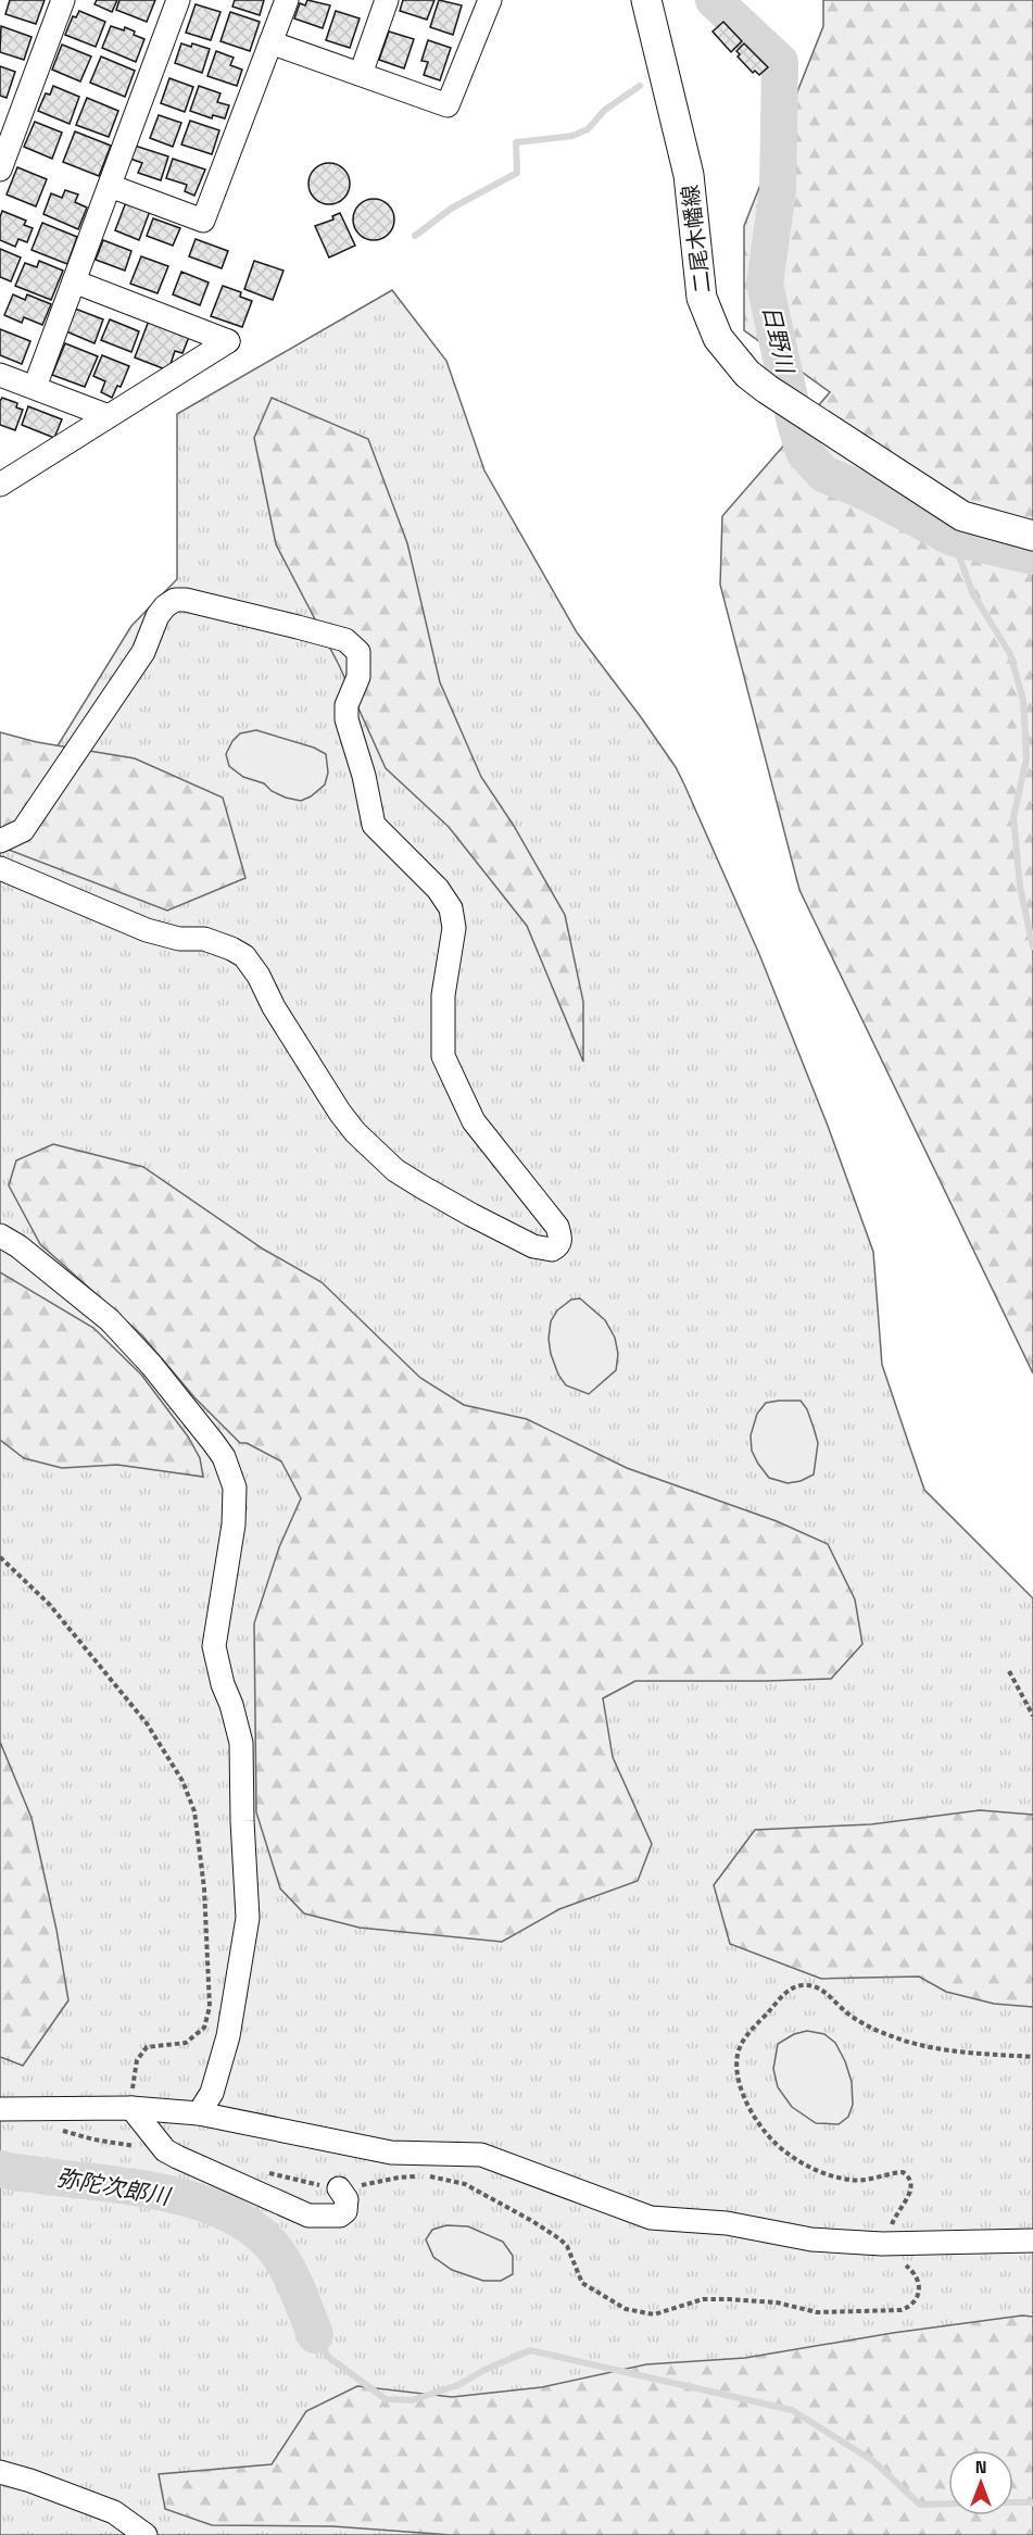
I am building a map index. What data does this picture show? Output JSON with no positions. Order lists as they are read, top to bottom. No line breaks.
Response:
{"streets":{"main road":["二尾木幡線"]},"water":["日野川","弥陀次郎川"],"north":"top"}
